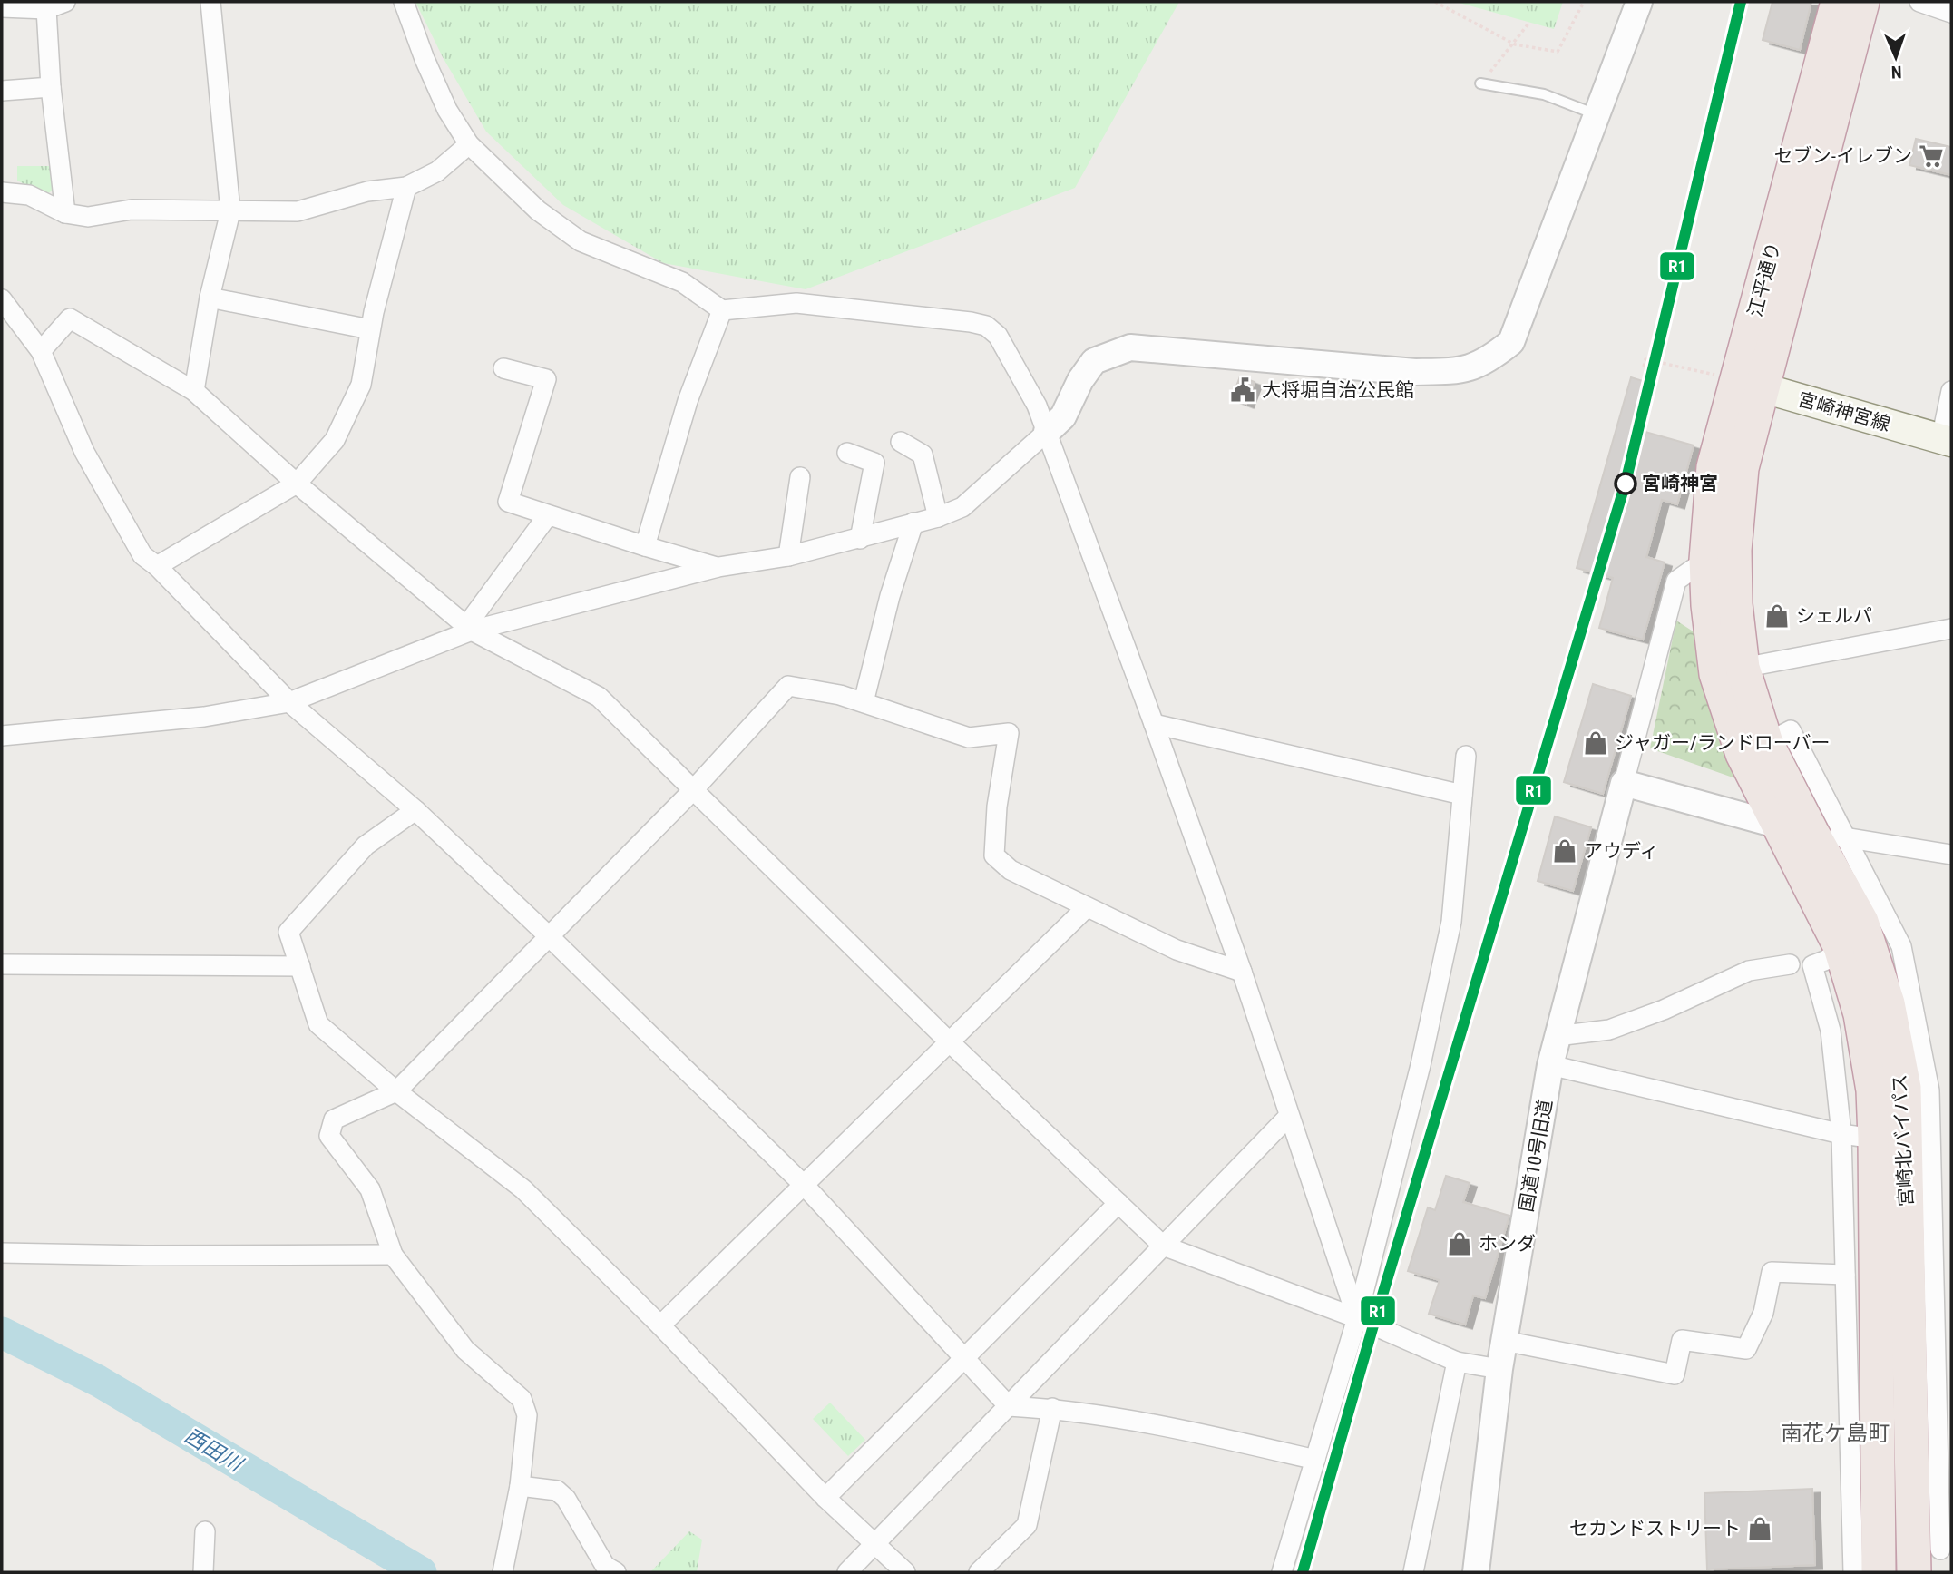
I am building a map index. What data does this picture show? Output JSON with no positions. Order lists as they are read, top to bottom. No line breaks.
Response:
{"streets":{"highway":["江平通り","宮崎北バイパス"],"main road":["宮崎神宮線"],"street":["国道10号旧道"]},"crossings":[["江平通り","宮崎神宮線"],["江平通り","宮崎北バイパス"]],"districts":["南花ケ島町"],"water":["西田川"],"places":{"supermarket":["セブン-イレブン"],"public building":["大将堀自治公民館"],"other":["宮崎神宮"],"shop":["シェルパ","ジャガー/ランドローバー","アウディ","ホンダ","セカンドストリート"]},"lines":["transit line R1"],"north":"bottom"}
